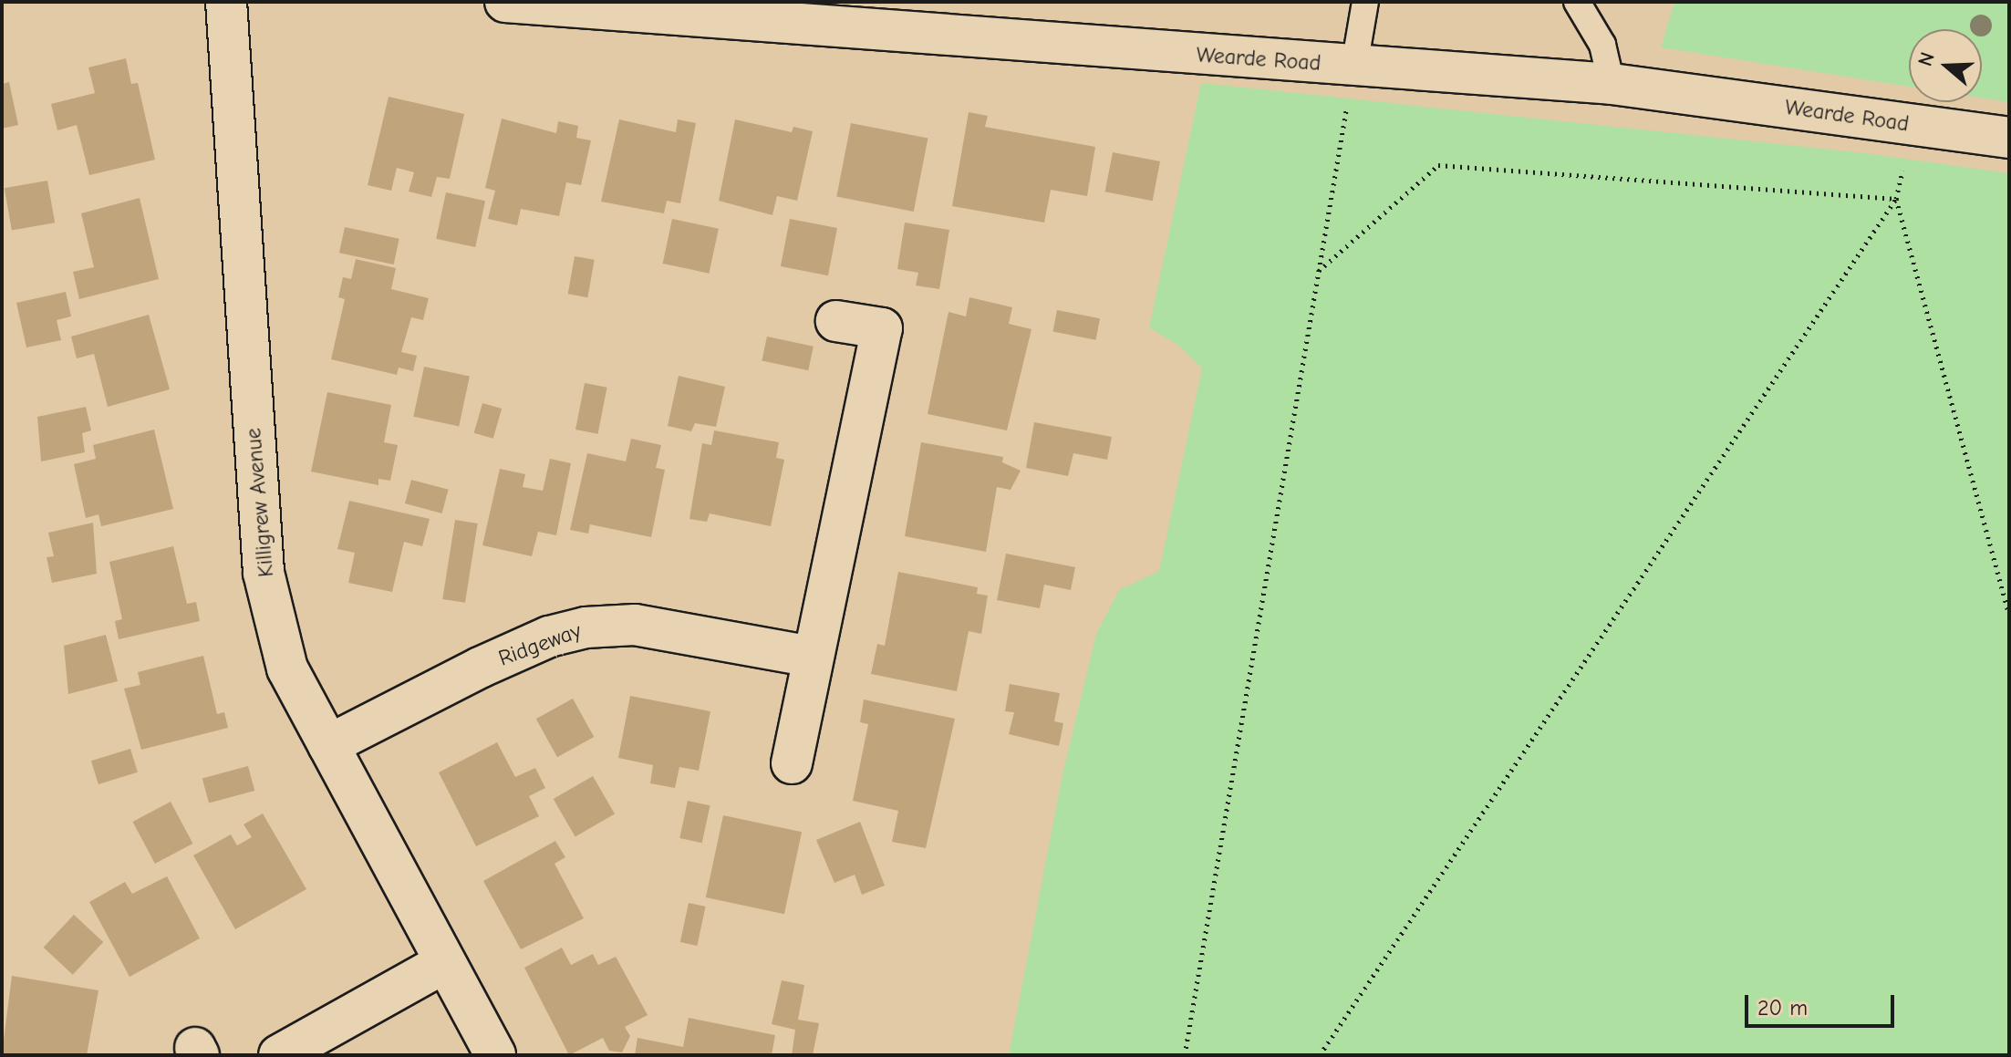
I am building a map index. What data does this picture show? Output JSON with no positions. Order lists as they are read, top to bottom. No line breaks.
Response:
{"streets":{"street":["Wearde Road","Killigrew Avenue","Ridgeway"]},"crossings":[["Killigrew Avenue","Ridgeway"]],"scale_bar":"20 m","north":"left"}
